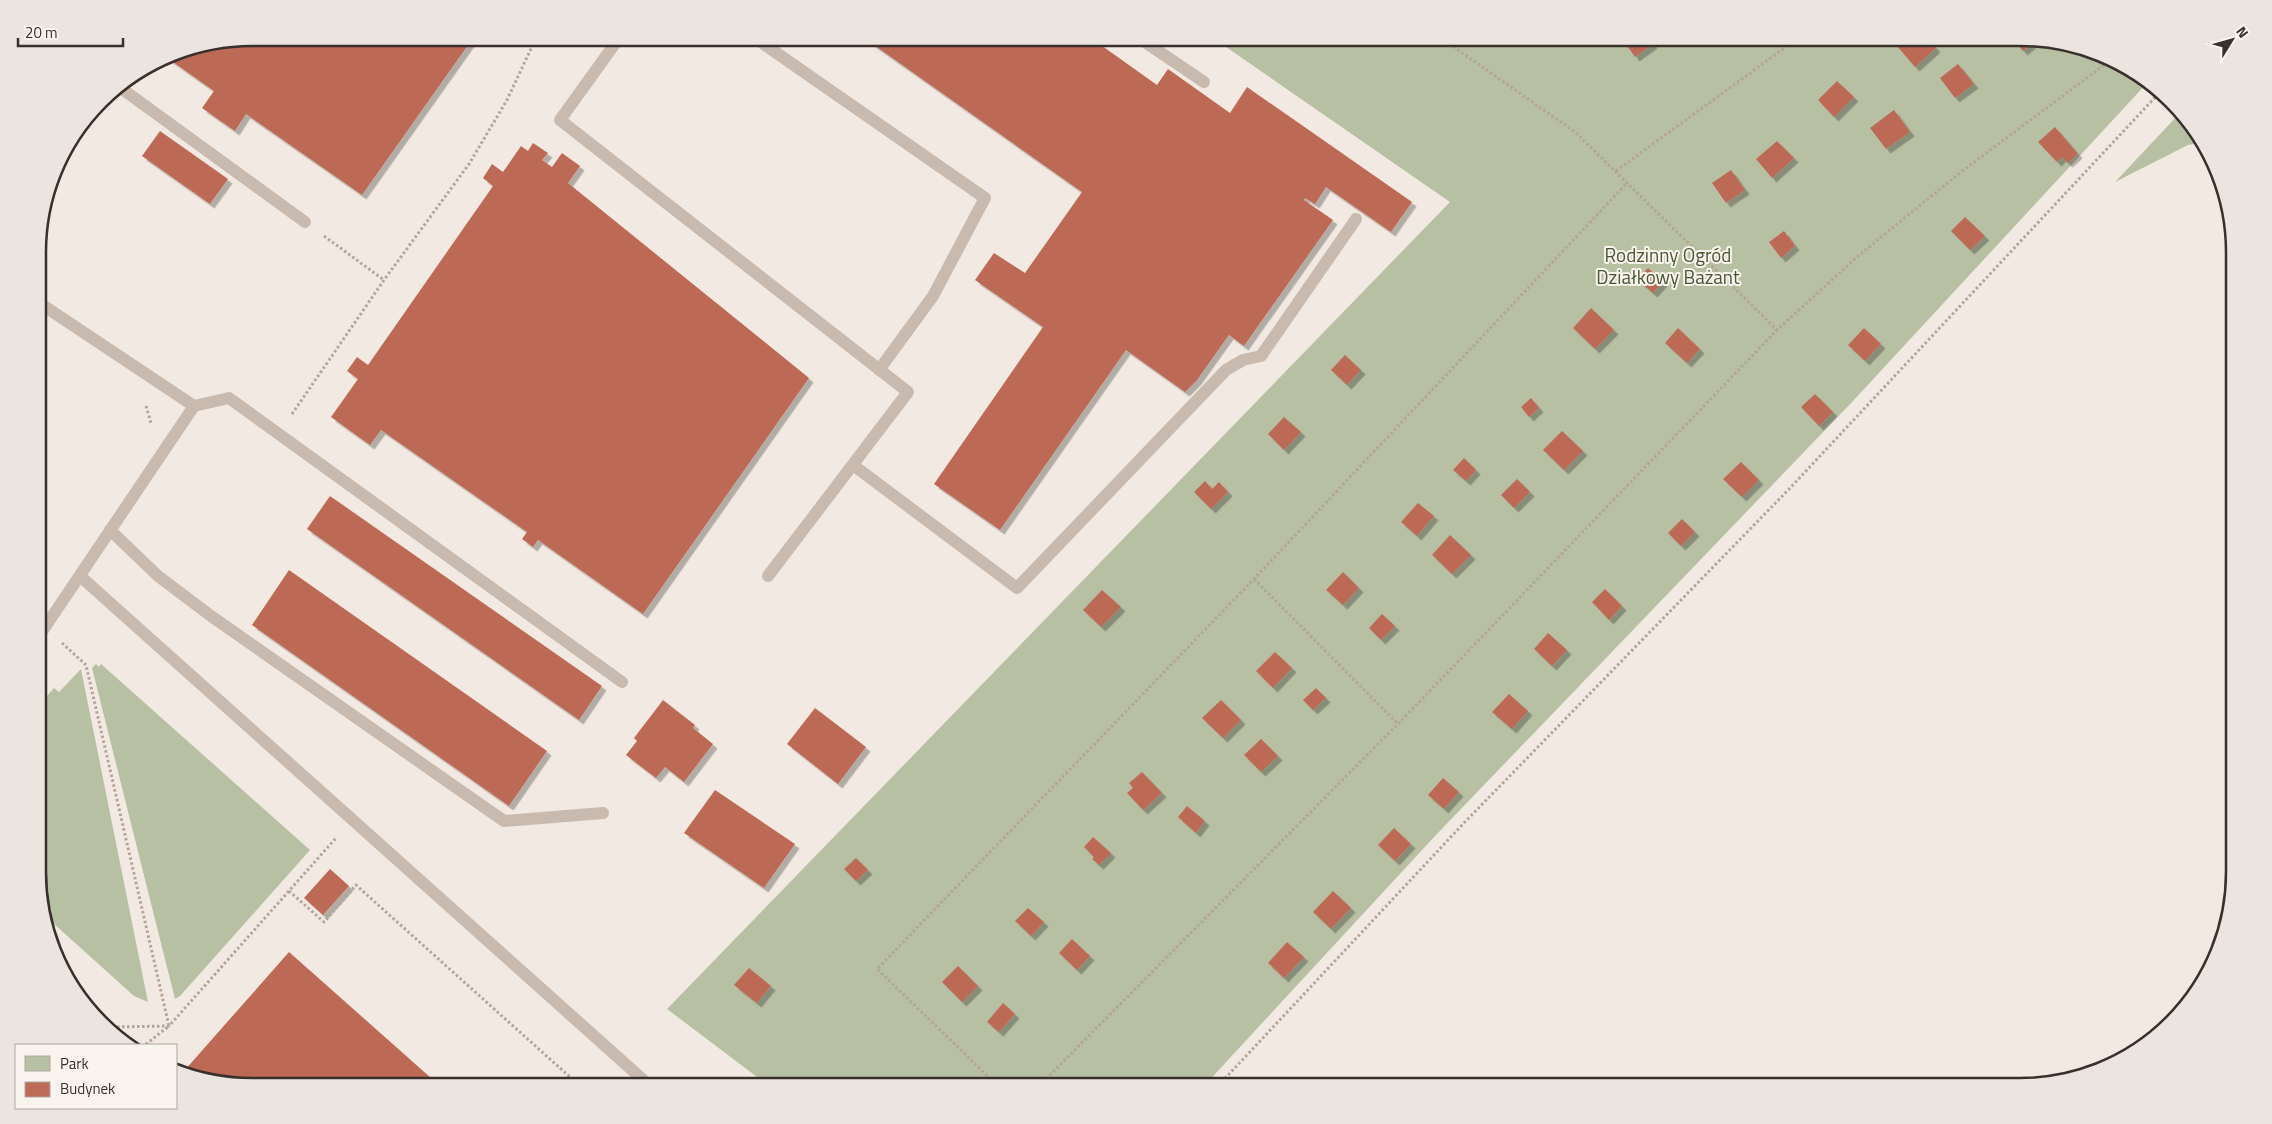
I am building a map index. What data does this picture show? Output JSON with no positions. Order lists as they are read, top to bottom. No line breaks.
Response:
{"parks":["Rodzinny Ogród Działkowy Bażant"],"legend":["Park","Budynek"],"scale_bar":"20 m","north":"top right"}
